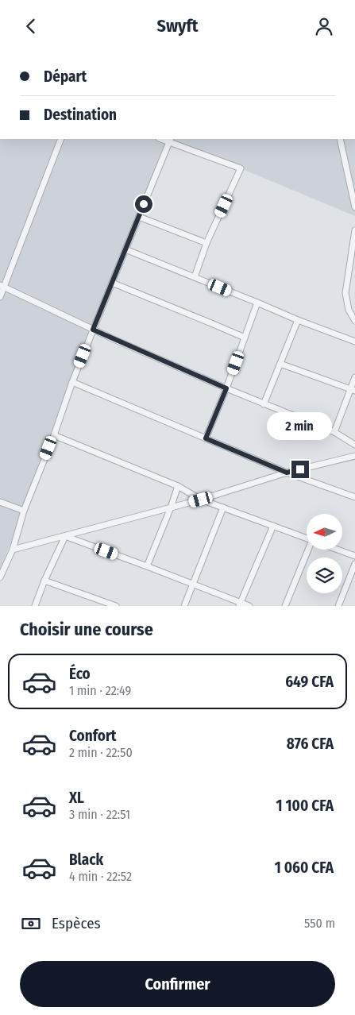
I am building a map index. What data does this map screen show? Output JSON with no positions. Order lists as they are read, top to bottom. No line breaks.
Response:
{"north":"left","page":{"header":"Swyft","banner":["Départ","Destination"],"bubble":"2 min","heading":"Choisir une course","list":[{"name":"Éco","note":"1 min · 22:49","value":"649 CFA"},{"name":"Confort","note":"2 min · 22:50","value":"876 CFA"},{"name":"XL","note":"3 min · 22:51","value":"1 100 CFA"},{"name":"Black","note":"4 min · 22:52","value":"1 060 CFA"}],"pay":["Espèces","550 m"],"buttons":"Confirmer"}}
